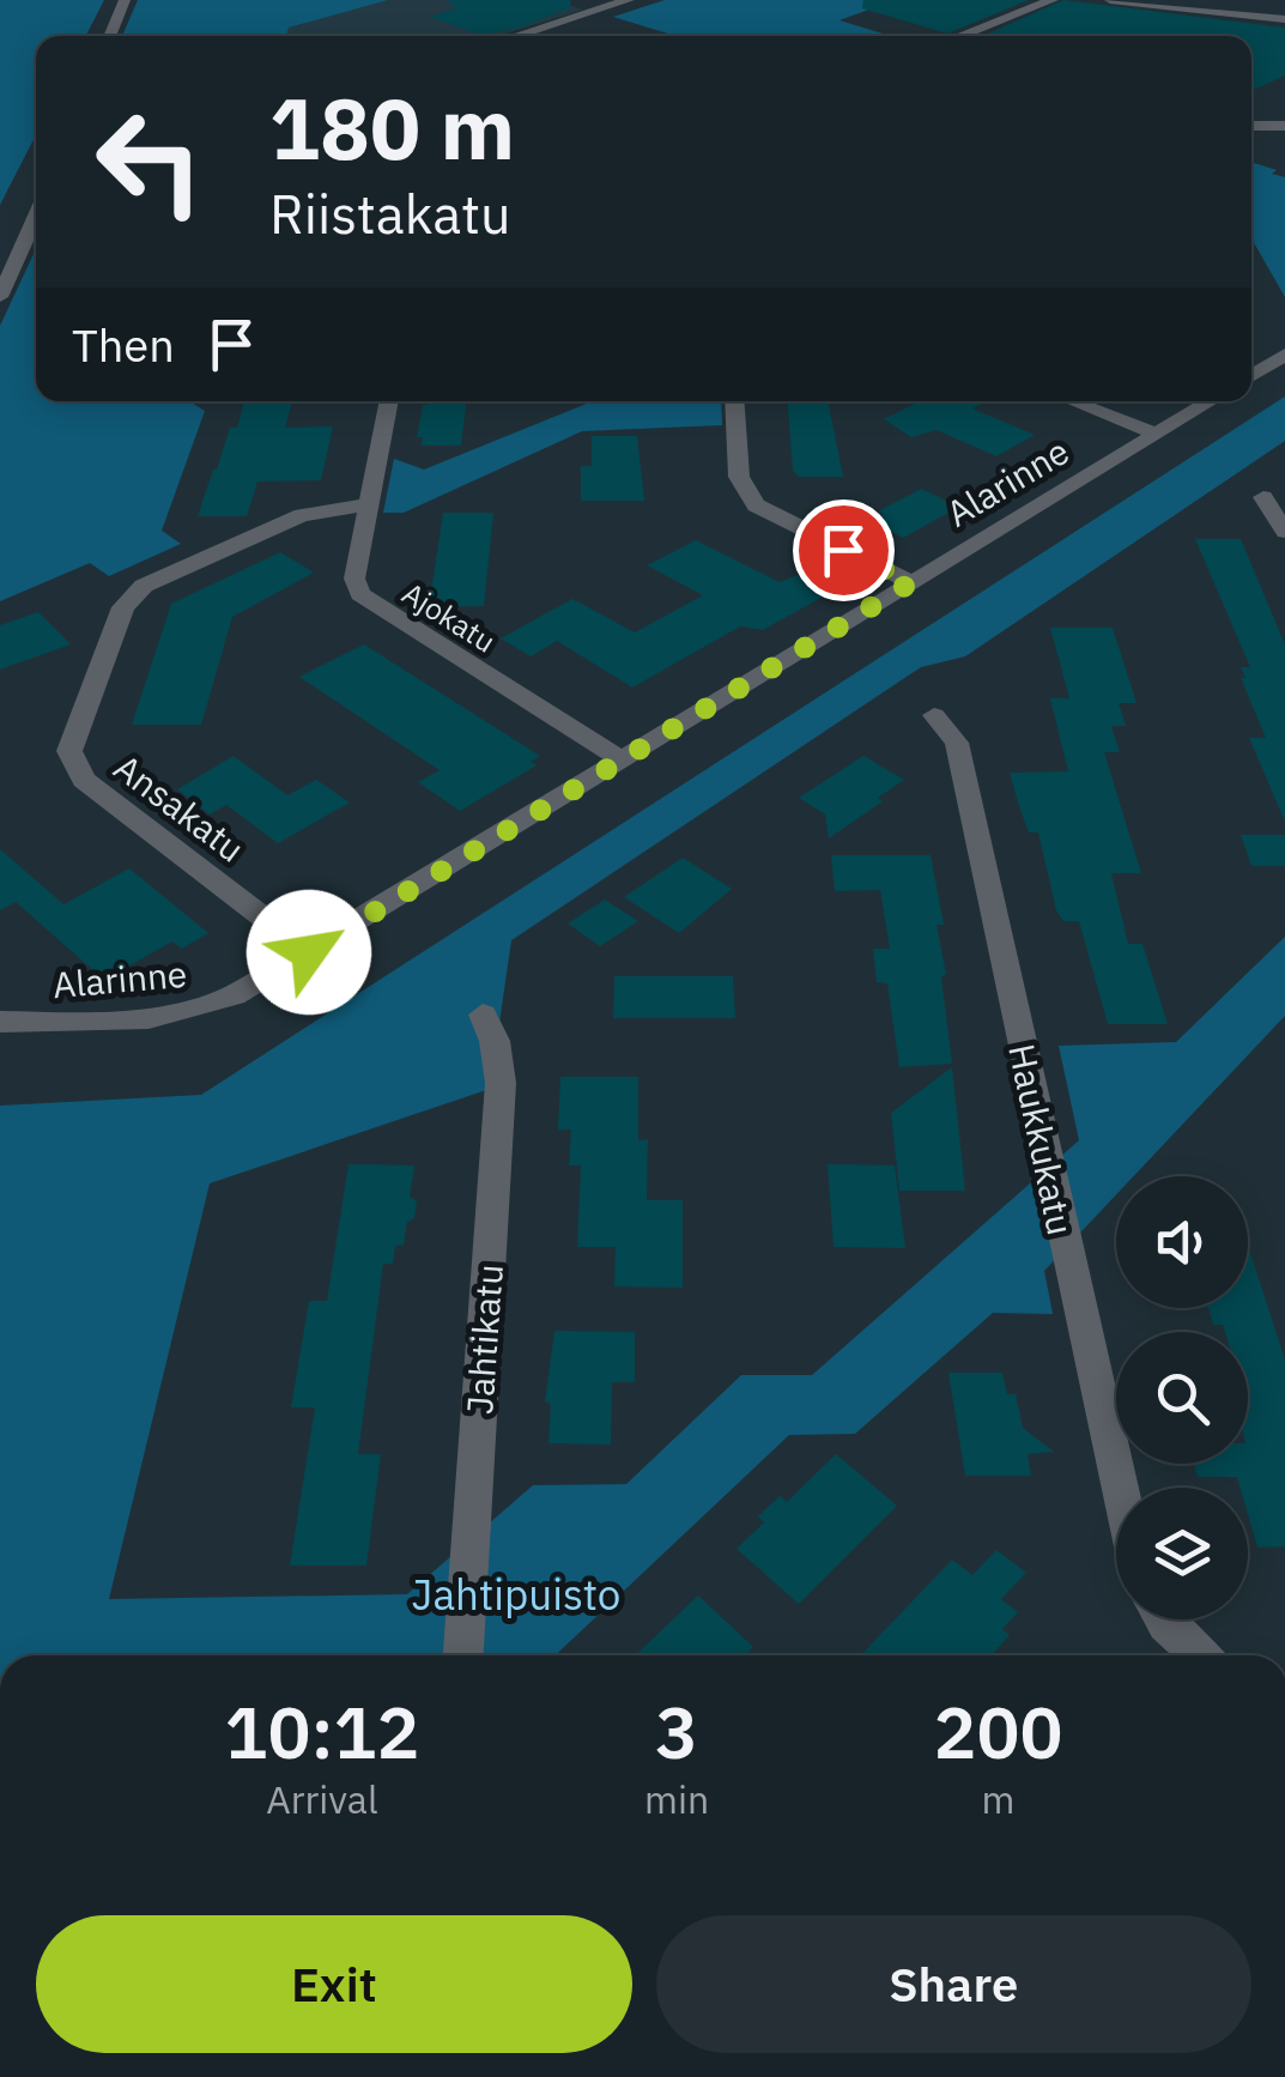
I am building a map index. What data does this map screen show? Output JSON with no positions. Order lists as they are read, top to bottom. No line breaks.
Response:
{"streets":{"street":["Alarinne","Ajokatu","Ansakatu","Haukkukatu","Jahtikatu"]},"crossings":[["Alarinne","Ajokatu"],["Alarinne","Ansakatu"],["Ajokatu","Ansakatu"]],"parks":["Jahtipuisto"],"page":{"turn":["180 m","Riistakatu"],"then":"Then","eta":["10:12","Arrival","3","min","200","m"],"buttons":["Exit","Share"]}}
